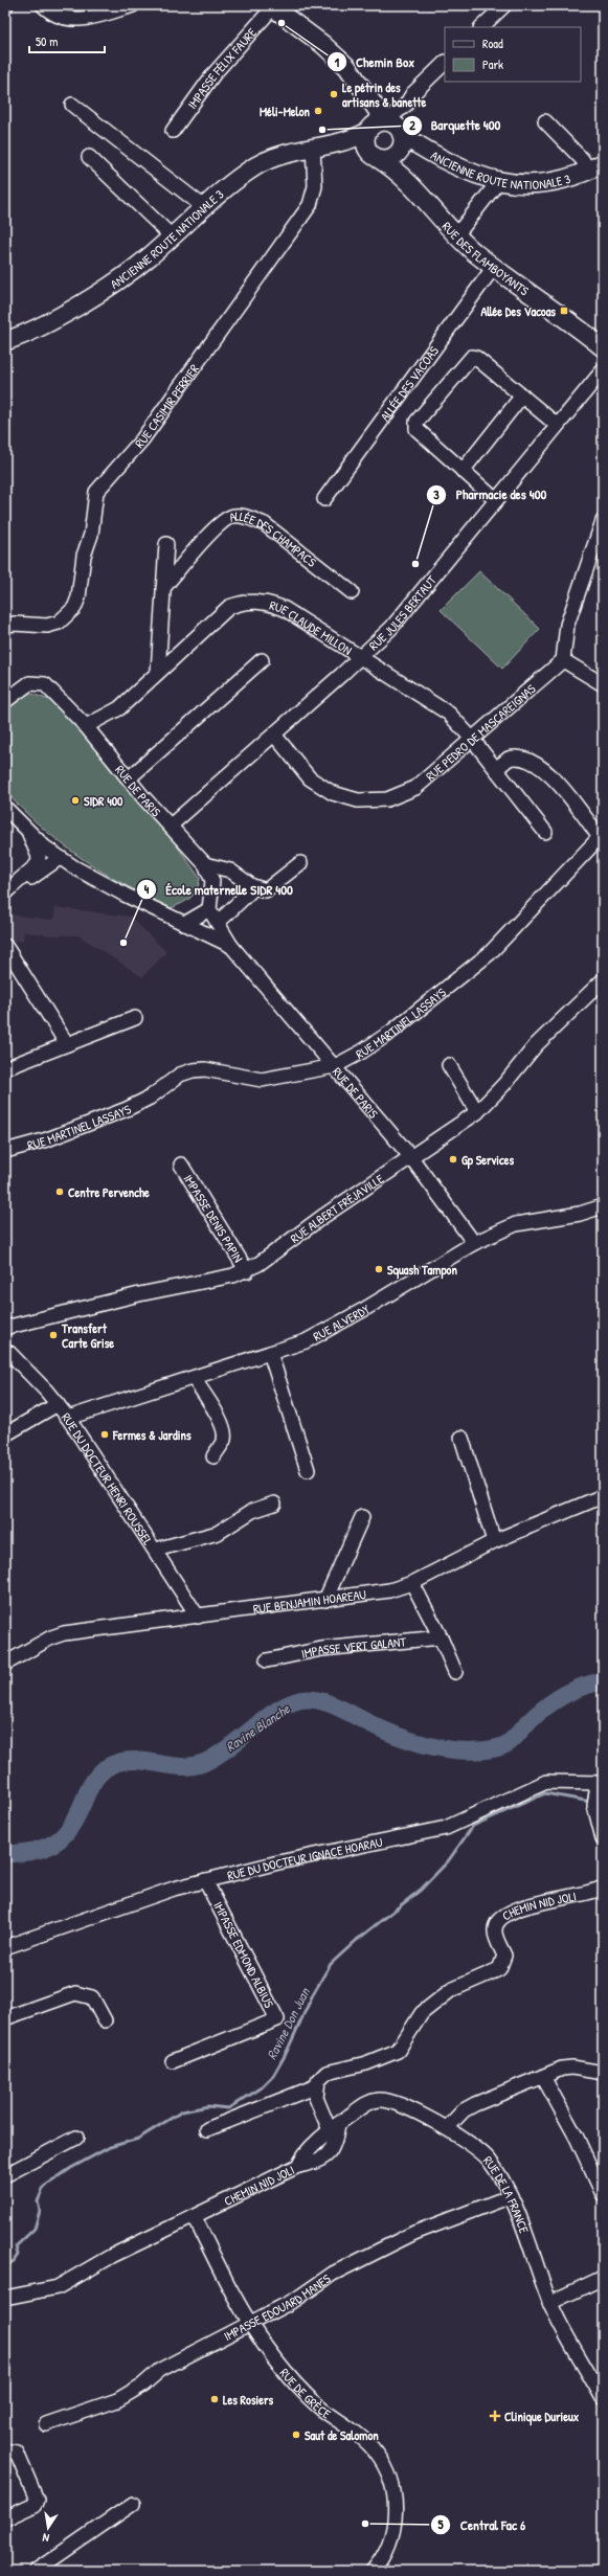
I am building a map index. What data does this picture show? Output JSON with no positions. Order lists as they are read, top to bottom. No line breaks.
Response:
{"streets":{"main road":["ANCIENNE ROUTE NATIONALE 3","RUE DES FLAMBOYANTS"],"street":["IMPASSE FÉLIX FAURE","ALLÉE DES VACOAS","RUE CASIMIR PERRIER","ALLÉE DES CHAMPACS","RUE JULES BERTAUT","RUE CLAUDE MILLON","RUE PEDRO DE MASCAREIGNAS","RUE DE PARIS","RUE MARTINEL LASSAYS","RUE ALBERT FRÉJAVILLE","IMPASSE DENIS PAPIN","RUE ALVERDY","RUE DU DOCTEUR HENRI ROUSSEL","RUE BENJAMIN HOAREAU","IMPASSE VERT GALANT","RUE DU DOCTEUR IGNACE HOARAU","CHEMIN NID JOLI","IMPASSE EDMOND ALBIUS","RUE DE LA FRANCE","IMPASSE EDOUARD MANES","RUE DE GRÈCE"]},"crossings":[["ANCIENNE ROUTE NATIONALE 3","RUE DES FLAMBOYANTS"],["ANCIENNE ROUTE NATIONALE 3","RUE CASIMIR PERRIER"],["RUE DES FLAMBOYANTS","ALLÉE DES VACOAS"],["RUE JULES BERTAUT","RUE CLAUDE MILLON"],["RUE JULES BERTAUT","RUE PEDRO DE MASCAREIGNAS"],["RUE JULES BERTAUT","RUE DE PARIS"],["RUE CLAUDE MILLON","RUE PEDRO DE MASCAREIGNAS"],["RUE CLAUDE MILLON","RUE DE PARIS"],["RUE DE PARIS","RUE MARTINEL LASSAYS"],["RUE DE PARIS","RUE ALBERT FRÉJAVILLE"],["RUE DE PARIS","RUE ALVERDY"],["RUE ALBERT FRÉJAVILLE","IMPASSE DENIS PAPIN"],["RUE ALVERDY","RUE DU DOCTEUR HENRI ROUSSEL"],["RUE DU DOCTEUR HENRI ROUSSEL","RUE BENJAMIN HOAREAU"],["RUE DU DOCTEUR IGNACE HOARAU","IMPASSE EDMOND ALBIUS"],["CHEMIN NID JOLI","RUE DE LA FRANCE"],["CHEMIN NID JOLI","RUE DE GRÈCE"],["RUE DE LA FRANCE","IMPASSE EDOUARD MANES"],["IMPASSE EDOUARD MANES","RUE DE GRÈCE"]],"water":["Ravine Blanche","Ravine Don Juan"],"places":{"other":["Chemin Box","Le pétrin des artisans & banette","Méli-Melon","Barquette 400","Pharmacie des 400","SIDR 400","École maternelle SIDR 400","Gp Services","Centre Pervenche","Squash Tampon","Transfert Carte Grise","Fermes & Jardins","Les Rosiers","Saut de Salomon","Central Fac 6"],"transit":["Allée Des Vacoas"],"health":["Clinique Durieux"]},"legend":["Road","Park"],"scale_bar":"50 m","north":"bottom"}
